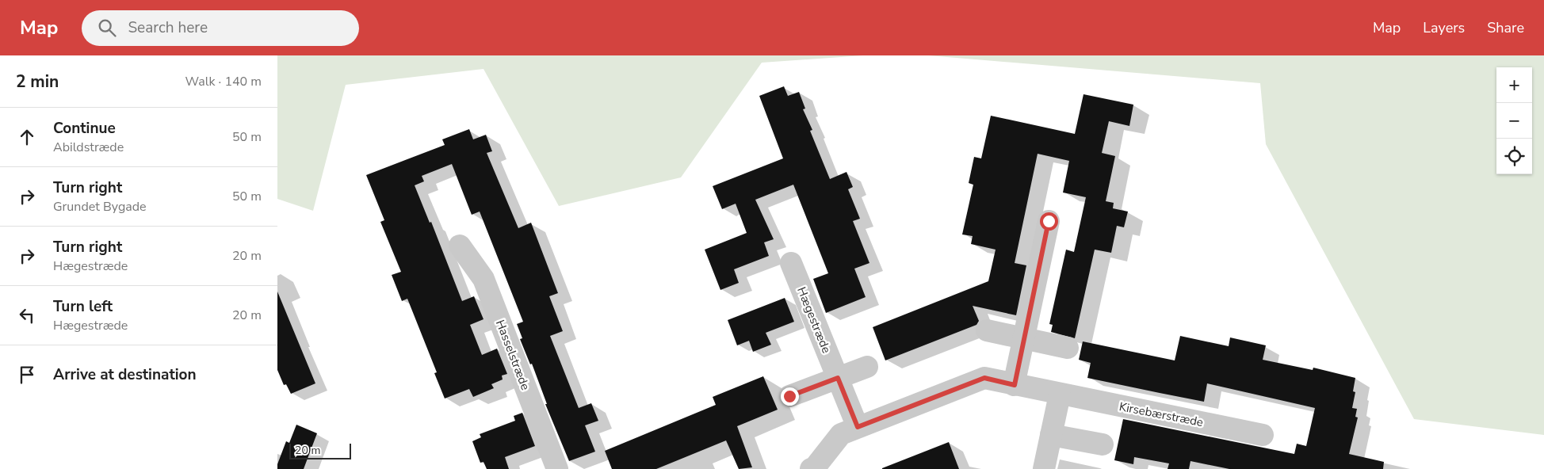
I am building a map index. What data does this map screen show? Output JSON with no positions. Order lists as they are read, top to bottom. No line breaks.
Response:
{"streets":{"street":["Hægestræde","Hasselstræde","Kirsebærstræde"]},"crossings":[["Hægestræde","Kirsebærstræde"]],"scale_bar":"20 m","page":{"header":"Map","search":"Search here","nav":["Map","Layers","Share"],"heading":["2 min","Walk · 140 m"],"map_buttons":["+","−"],"list":[["Continue","Abildstræde","50 m"],["Turn right","Grundet Bygade","50 m"],["Turn right","Hægestræde","20 m"],["Turn left","Hægestræde","20 m"],"Arrive at destination"],"scale":"20 m"}}
